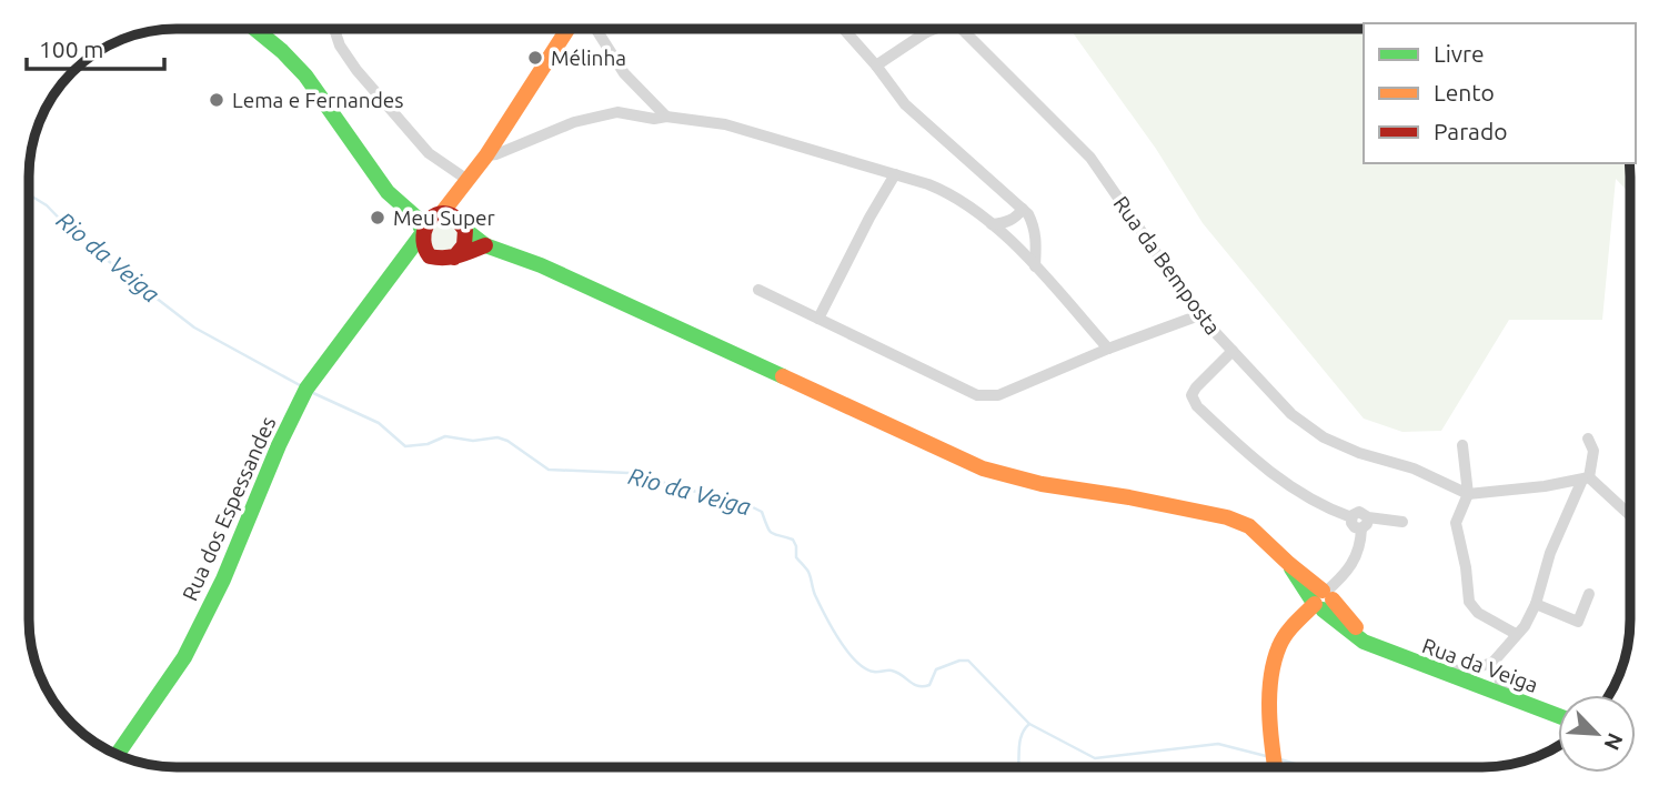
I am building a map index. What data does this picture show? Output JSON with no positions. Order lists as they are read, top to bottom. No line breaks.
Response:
{"streets":{"main road":["Rua dos Espessandes","Rua da Veiga"],"street":["Rua da Bemposta"]},"water":["Rio da Veiga"],"places":["Mélinha","Lema e Fernandes","Meu Super"],"legend":["Livre","Lento","Parado"],"scale_bar":"100 m","north":"bottom right"}
